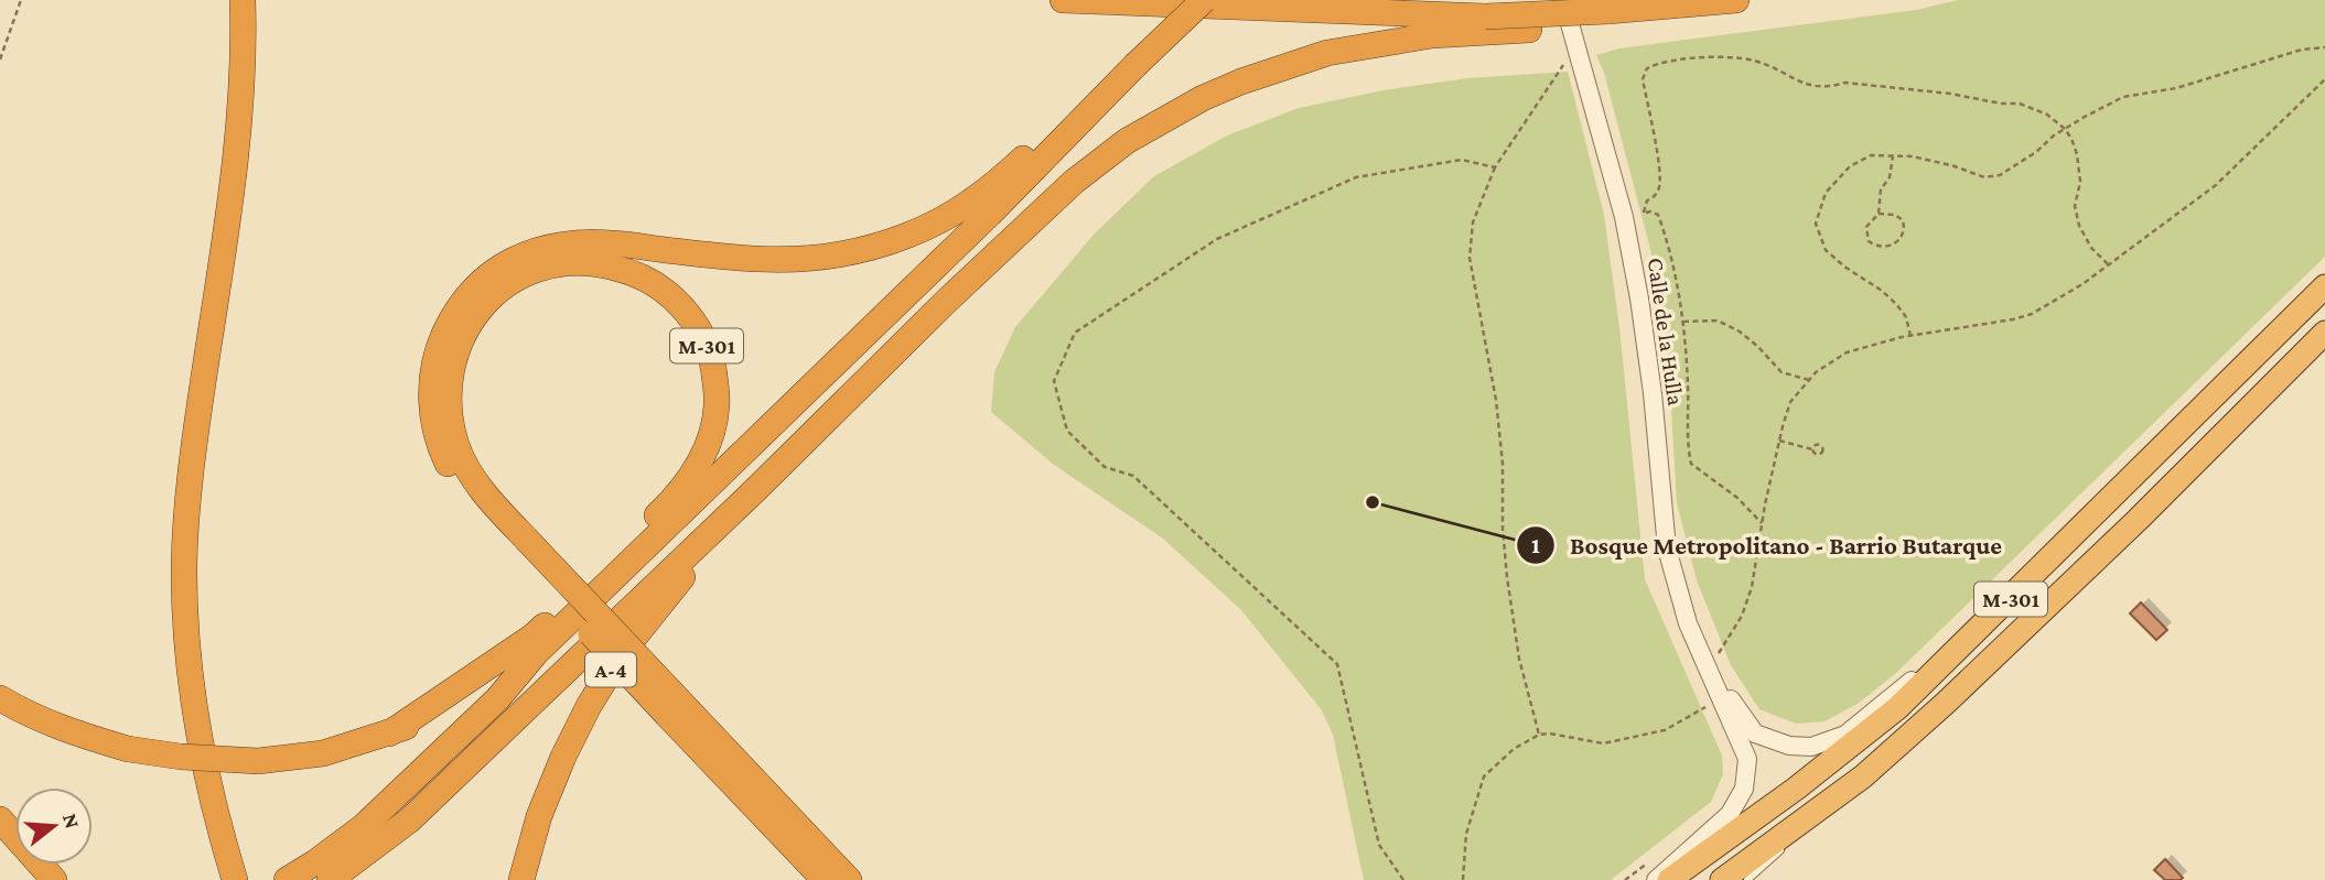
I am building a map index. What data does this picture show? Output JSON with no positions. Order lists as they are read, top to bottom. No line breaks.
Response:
{"streets":{"highway":["M-301","A-4"],"street":["Calle de la Hulla"]},"places":["Bosque Metropolitano - Barrio Butarque"],"north":"right"}
